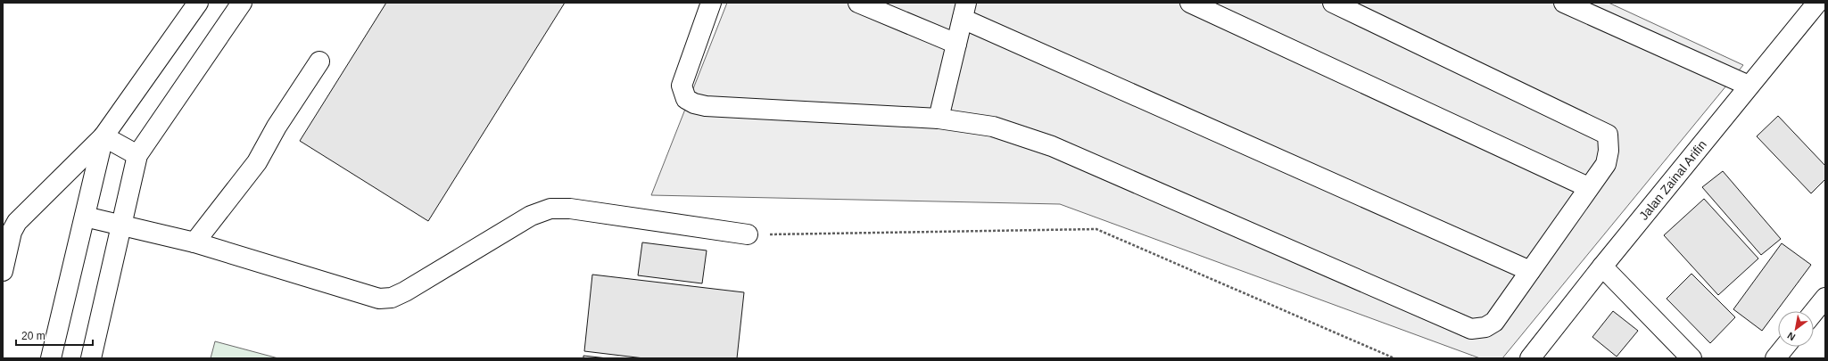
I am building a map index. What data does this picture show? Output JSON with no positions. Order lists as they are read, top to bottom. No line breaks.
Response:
{"streets":{"street":["Jalan Zainal Arifin"]},"scale_bar":"20 m","north":"bottom left"}
